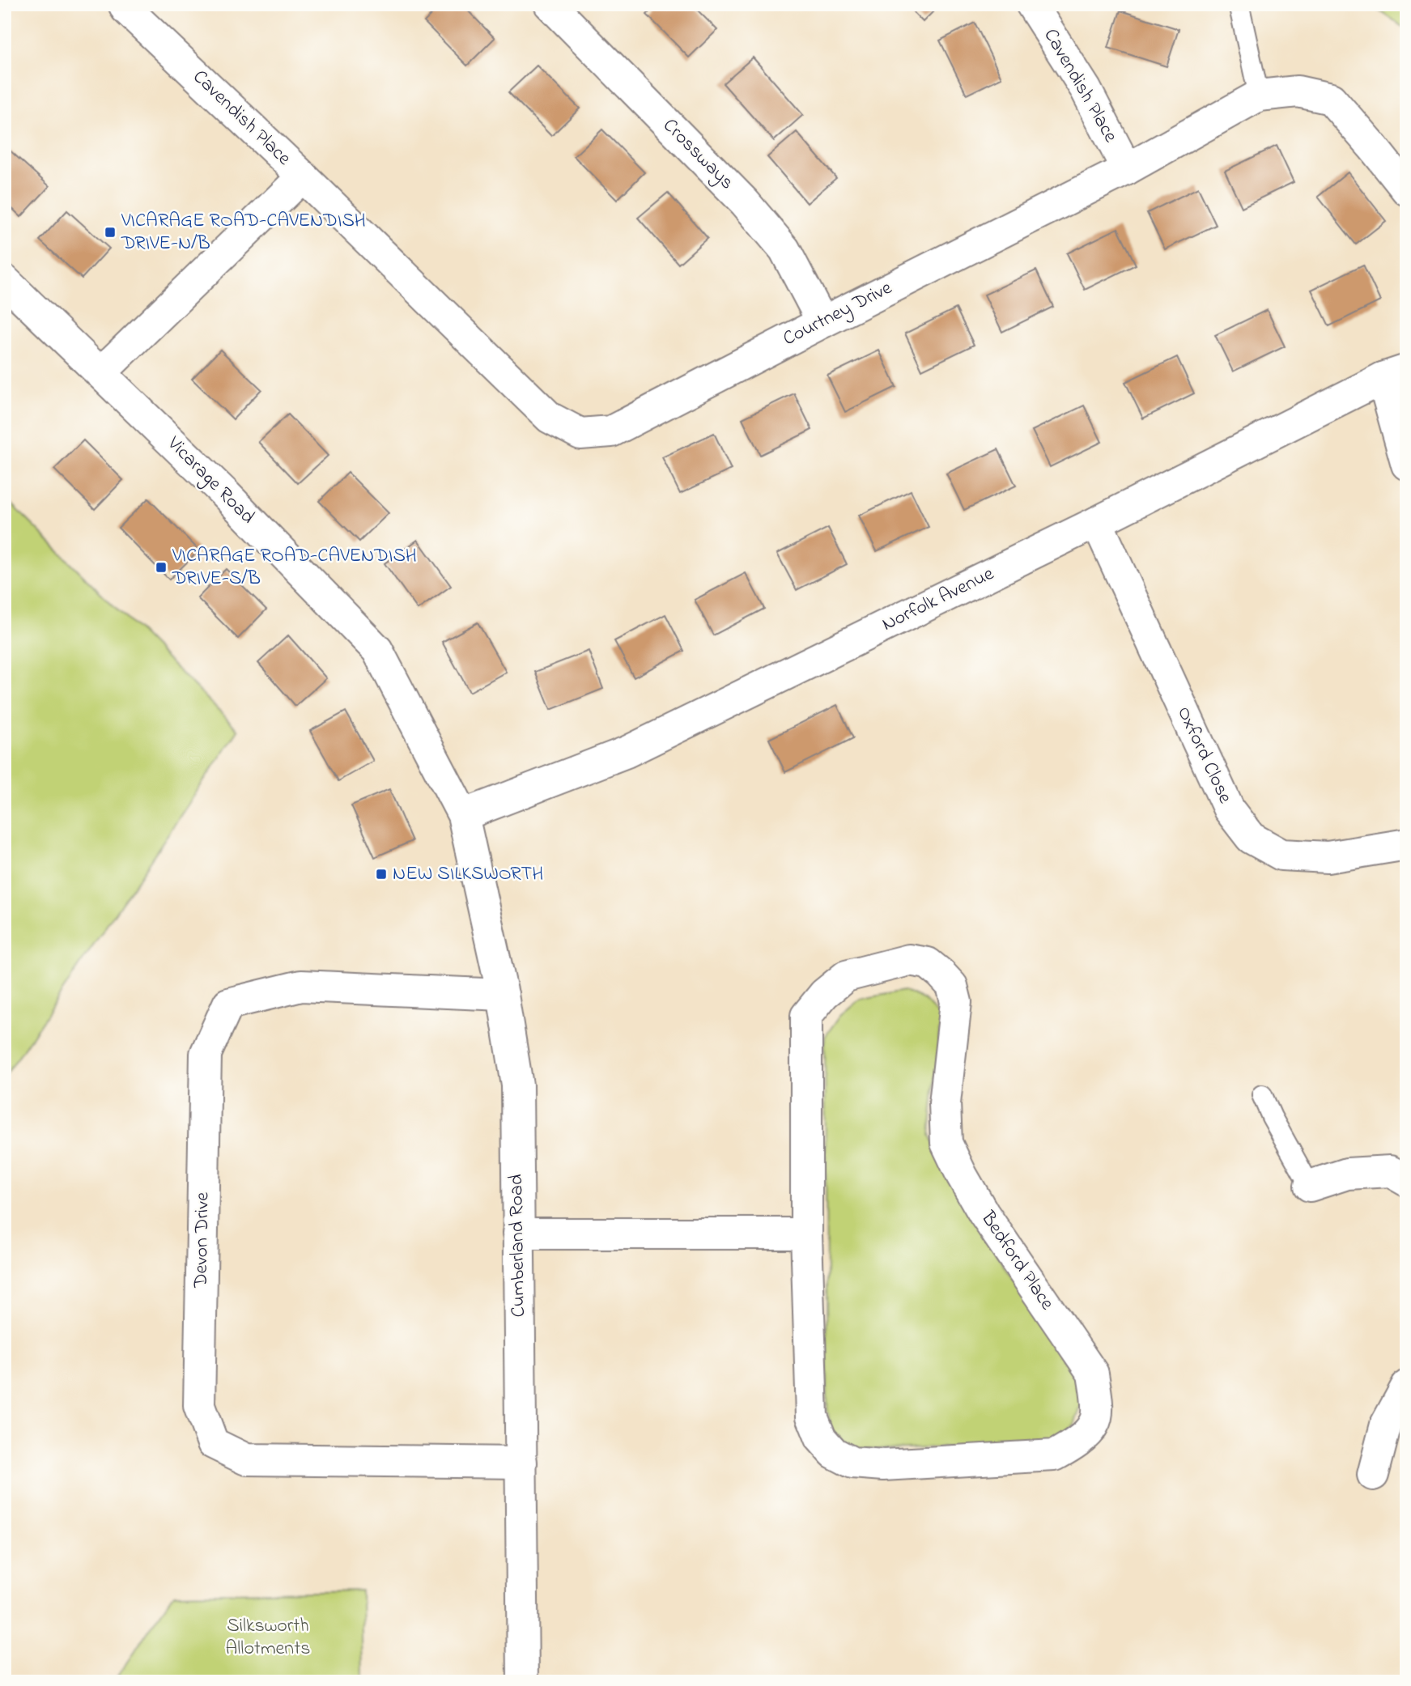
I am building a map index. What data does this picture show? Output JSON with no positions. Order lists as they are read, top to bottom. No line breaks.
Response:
{"streets":{"street":["Cavendish Place","Crossways","Courtney Drive","Vicarage Road","Norfolk Avenue","Oxford Close","Devon Drive","Cumberland Road","Bedford Place"]},"crossings":[["Cavendish Place","Courtney Drive"],["Cavendish Place","Vicarage Road"],["Crossways","Courtney Drive"],["Vicarage Road","Norfolk Avenue"],["Vicarage Road","Cumberland Road"],["Norfolk Avenue","Oxford Close"],["Norfolk Avenue","Cumberland Road"],["Devon Drive","Cumberland Road"]],"parks":["Silksworth Allotments"],"places":{"transit":["VICARAGE ROAD-CAVENDISH DRIVE-N/B","VICARAGE ROAD-CAVENDISH DRIVE-S/B","NEW SILKSWORTH"]}}
